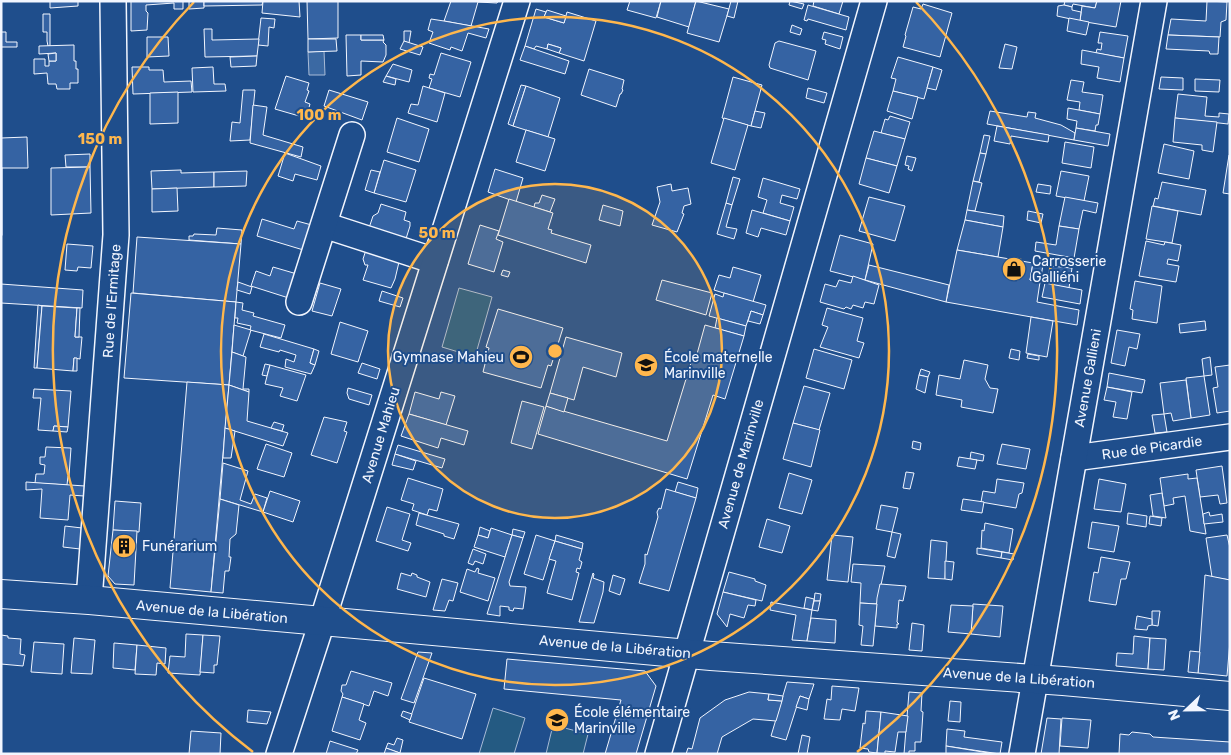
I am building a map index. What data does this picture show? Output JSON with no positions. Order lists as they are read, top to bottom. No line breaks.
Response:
{"streets":{"main road":["Avenue de la Libération"],"street":["Rue de l'Ermitage","Avenue Gallieni","Avenue Mahieu","Rue de Picardie","Avenue de Marinville"]},"crossings":[["Rue de l'Ermitage","Avenue de la Libération"],["Avenue Gallieni","Rue de Picardie"],["Avenue Gallieni","Avenue de la Libération"],["Avenue Mahieu","Avenue de la Libération"],["Avenue de Marinville","Avenue de la Libération"]],"places":{"shop":["Carrosserie Galliéni"],"sports":["Gymnase Mahieu"],"school or university":["École maternelle Marinville","École élémentaire Marinville"],"building":["Funérarium"]},"north":"left","rings":["100 m","150 m","50 m"]}
